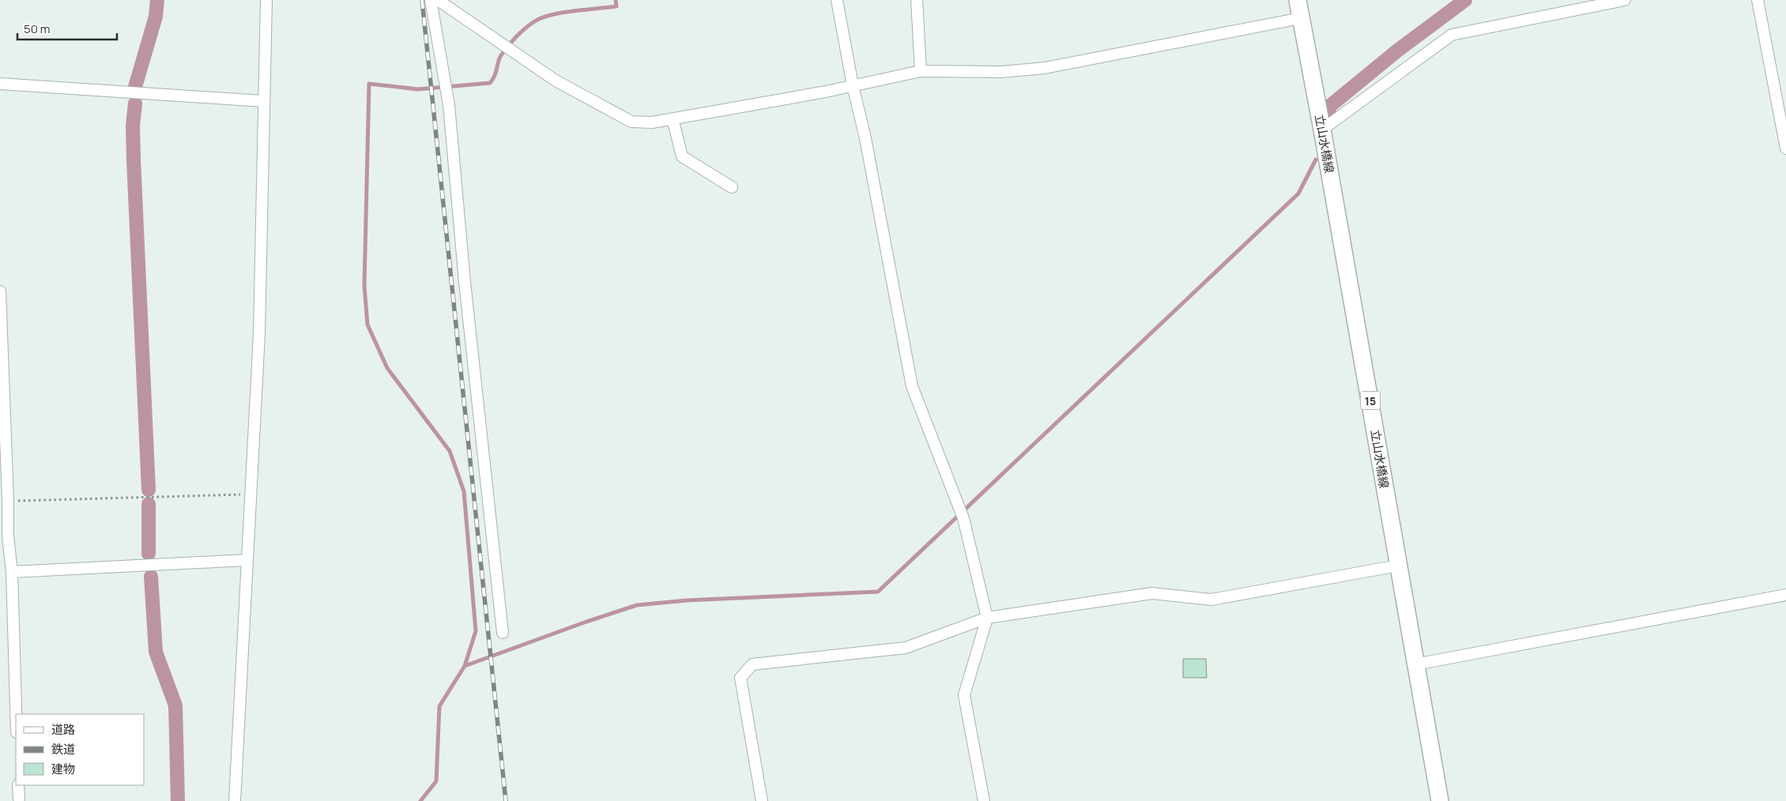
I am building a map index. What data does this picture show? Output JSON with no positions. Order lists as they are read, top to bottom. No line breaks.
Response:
{"streets":{"main road":["立山水橋線","15"]},"legend":["道路","鉄道","建物"],"scale_bar":"50 m"}
